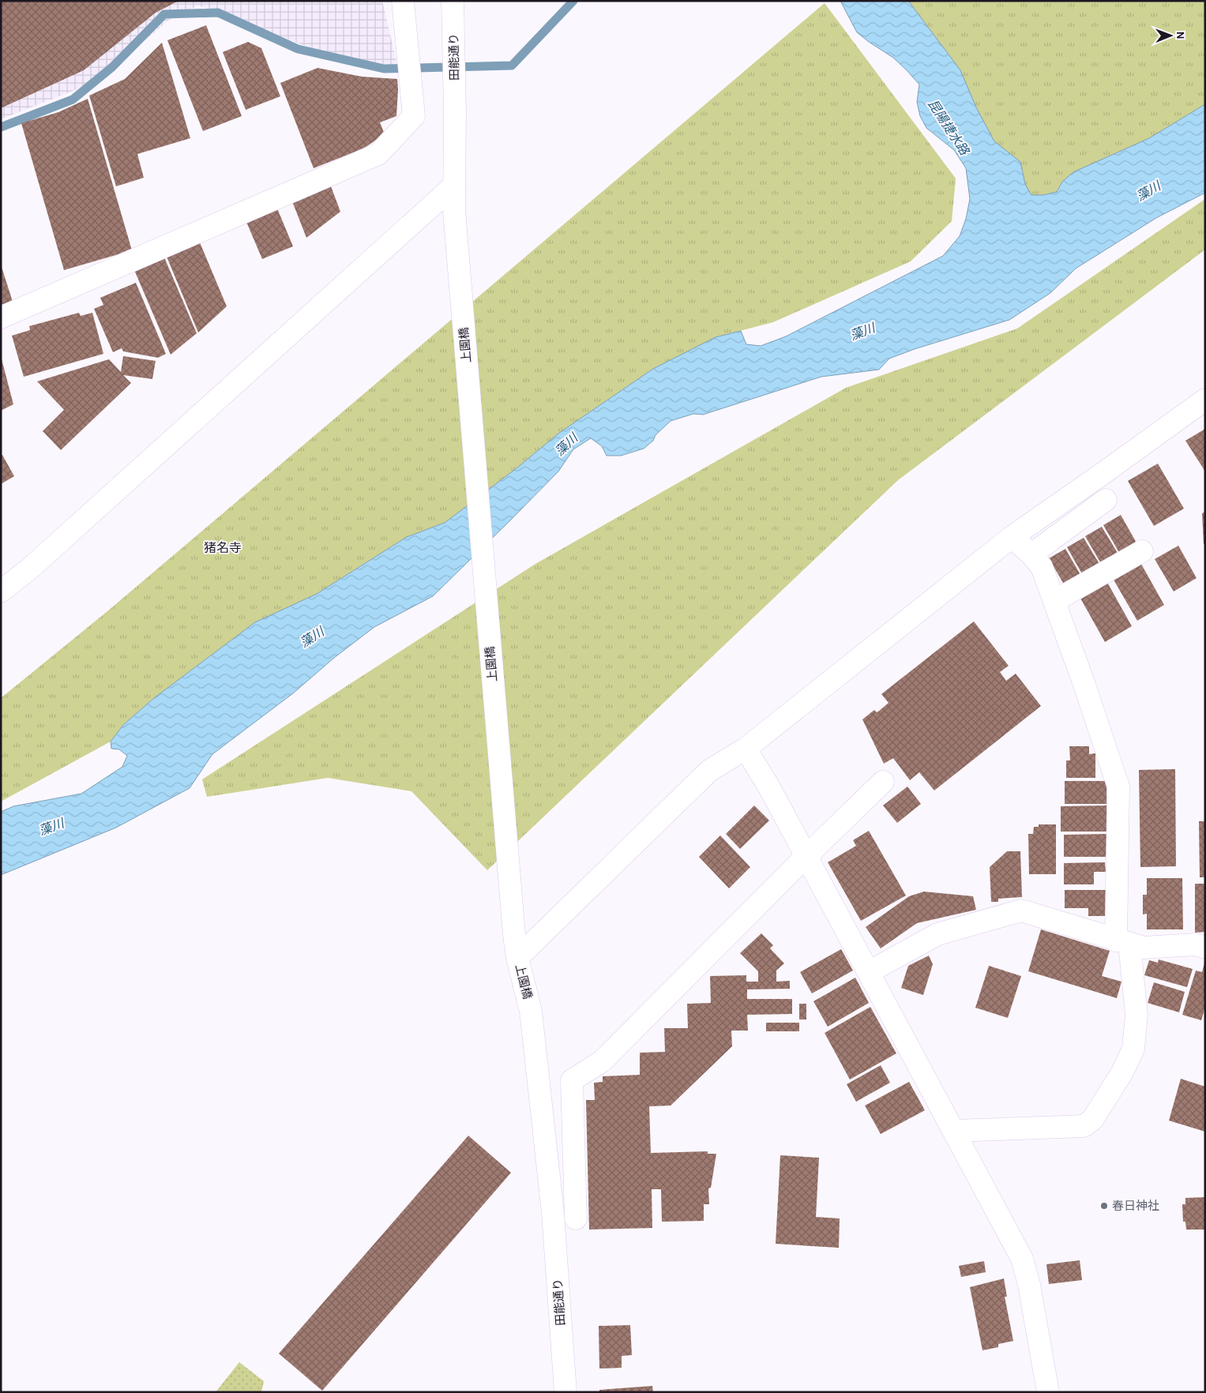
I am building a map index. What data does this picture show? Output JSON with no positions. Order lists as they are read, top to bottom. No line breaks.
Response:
{"streets":{"street":["田能通り","上園橋"]},"crossings":[["田能通り","上園橋"]],"districts":["猪名寺"],"water":["昆陽捷水路","藻川"],"places":["春日神社"],"north":"right"}
